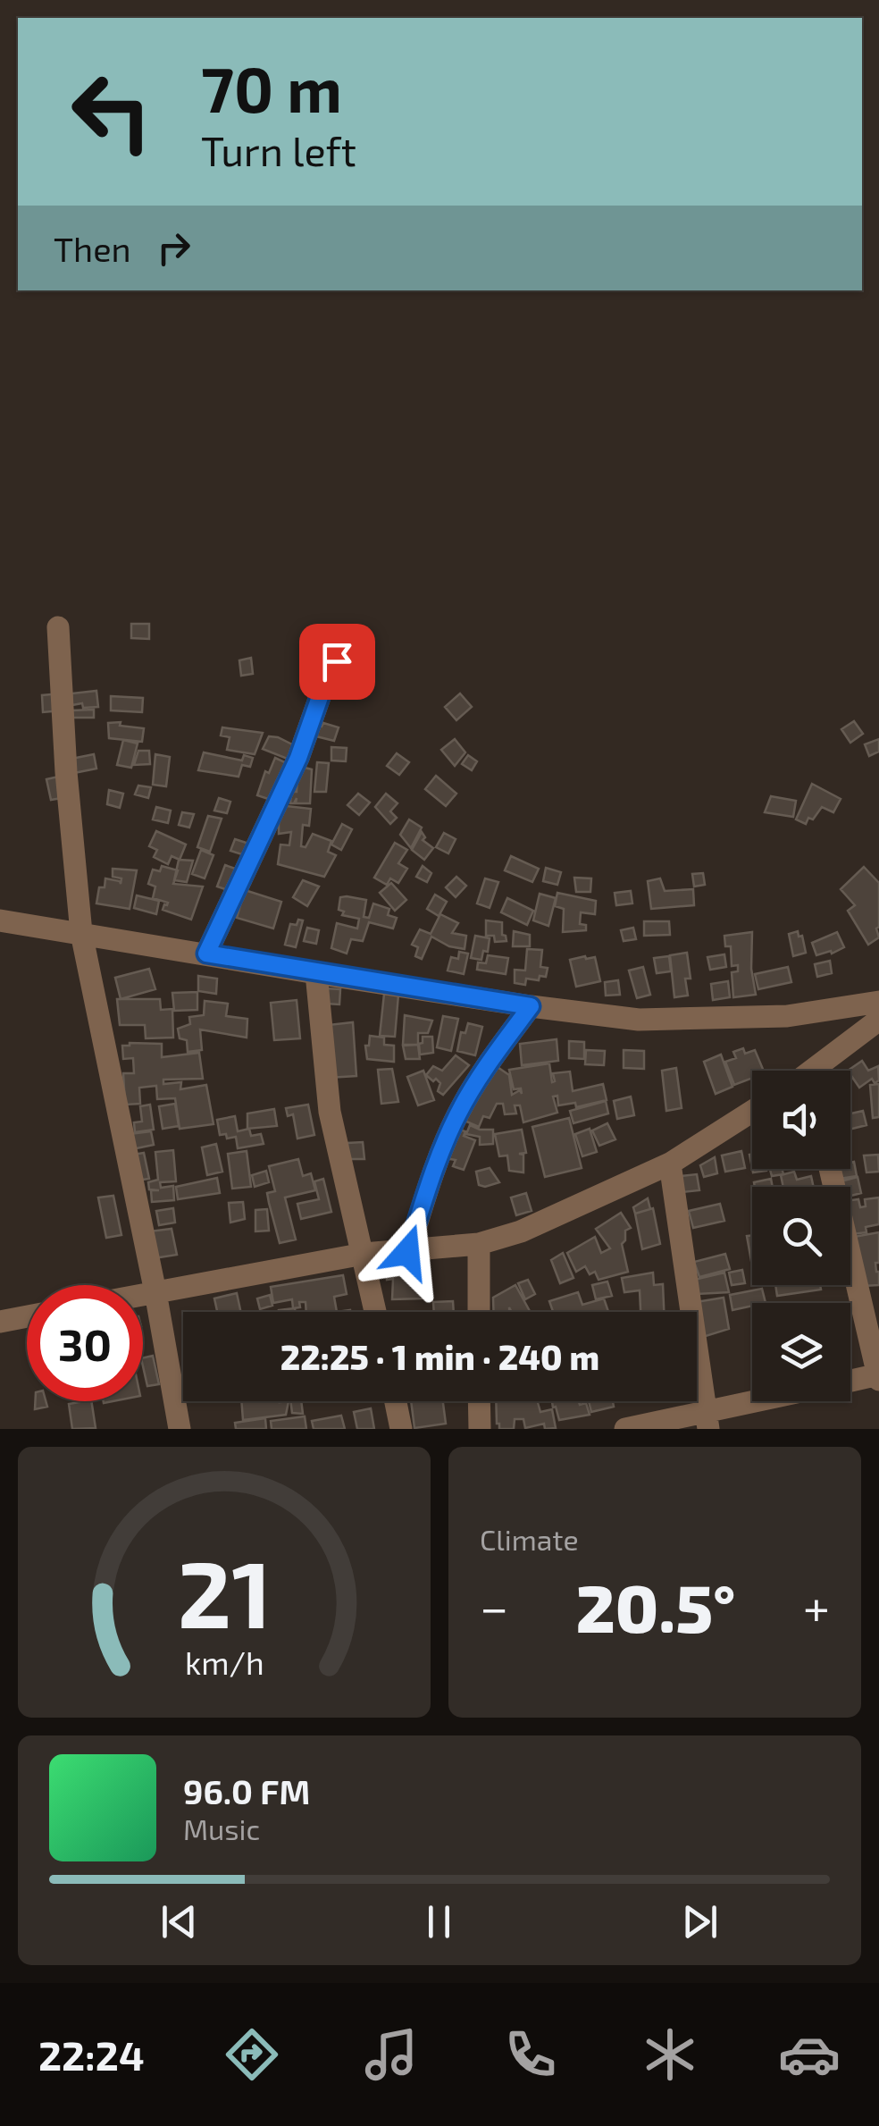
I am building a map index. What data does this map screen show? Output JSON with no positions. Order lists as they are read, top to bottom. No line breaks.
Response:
{"page":{"turn":["70 m","Turn left"],"then":"Then","limit":"30","trip":"22:25 · 1 min · 240 m","tile":"Climate","heat":["−","20.5°","+"],"song":["96.0 FM","Music"],"tabs":"22:24","gauge":["21","km/h"]}}
